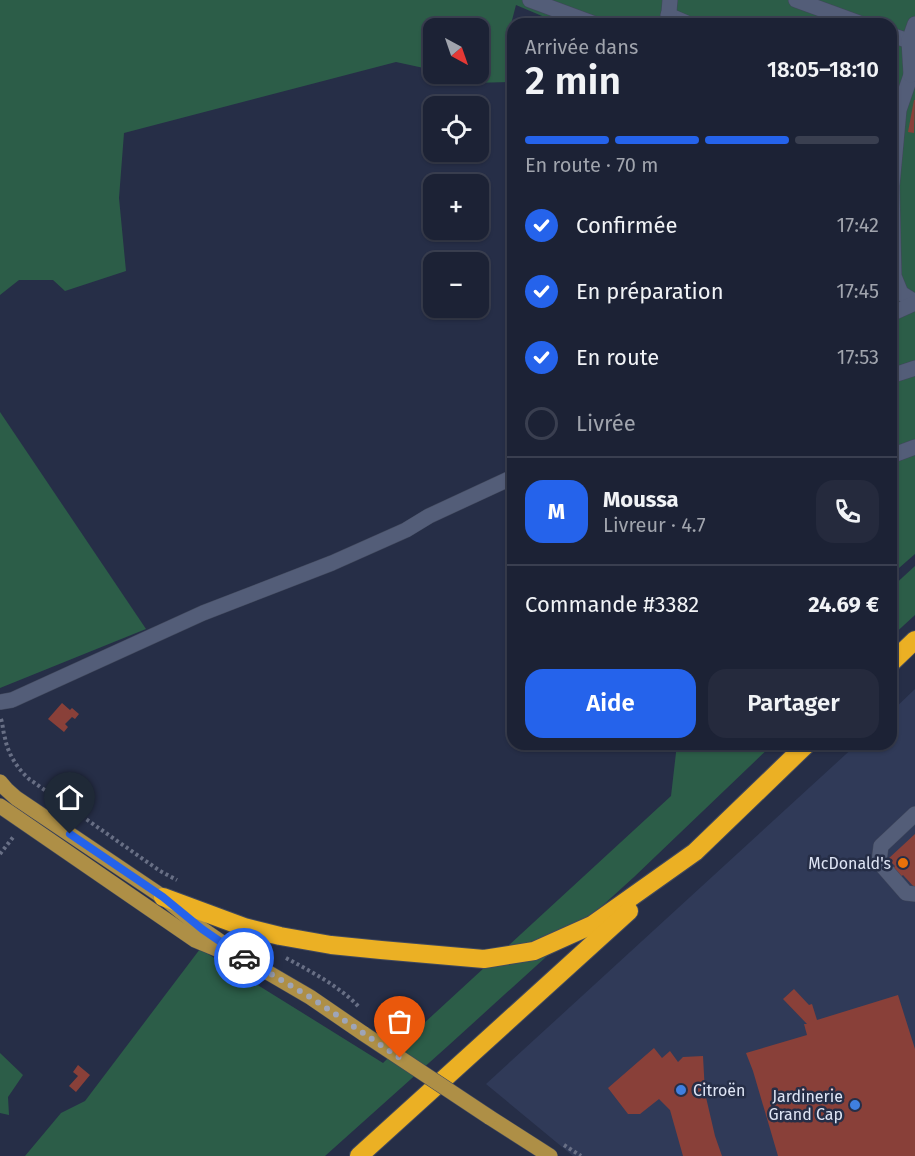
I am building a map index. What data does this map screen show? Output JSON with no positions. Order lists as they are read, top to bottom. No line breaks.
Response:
{"places":["McDonald's","Citroën","Jardinerie Grand Cap"],"north":"bottom right","page":{"map_buttons":["+","−"],"heading":["2 min","Arrivée dans","18:05–18:10"],"panel":["Moussa","Livreur · 4.7","Commande #3382","24.69 €"],"bar":"En route · 70 m","list":[["Confirmée","17:42"],["En préparation","17:45"],["En route","17:53"],"Livrée"],"round":"M","buttons":["Aide","Partager"]}}
